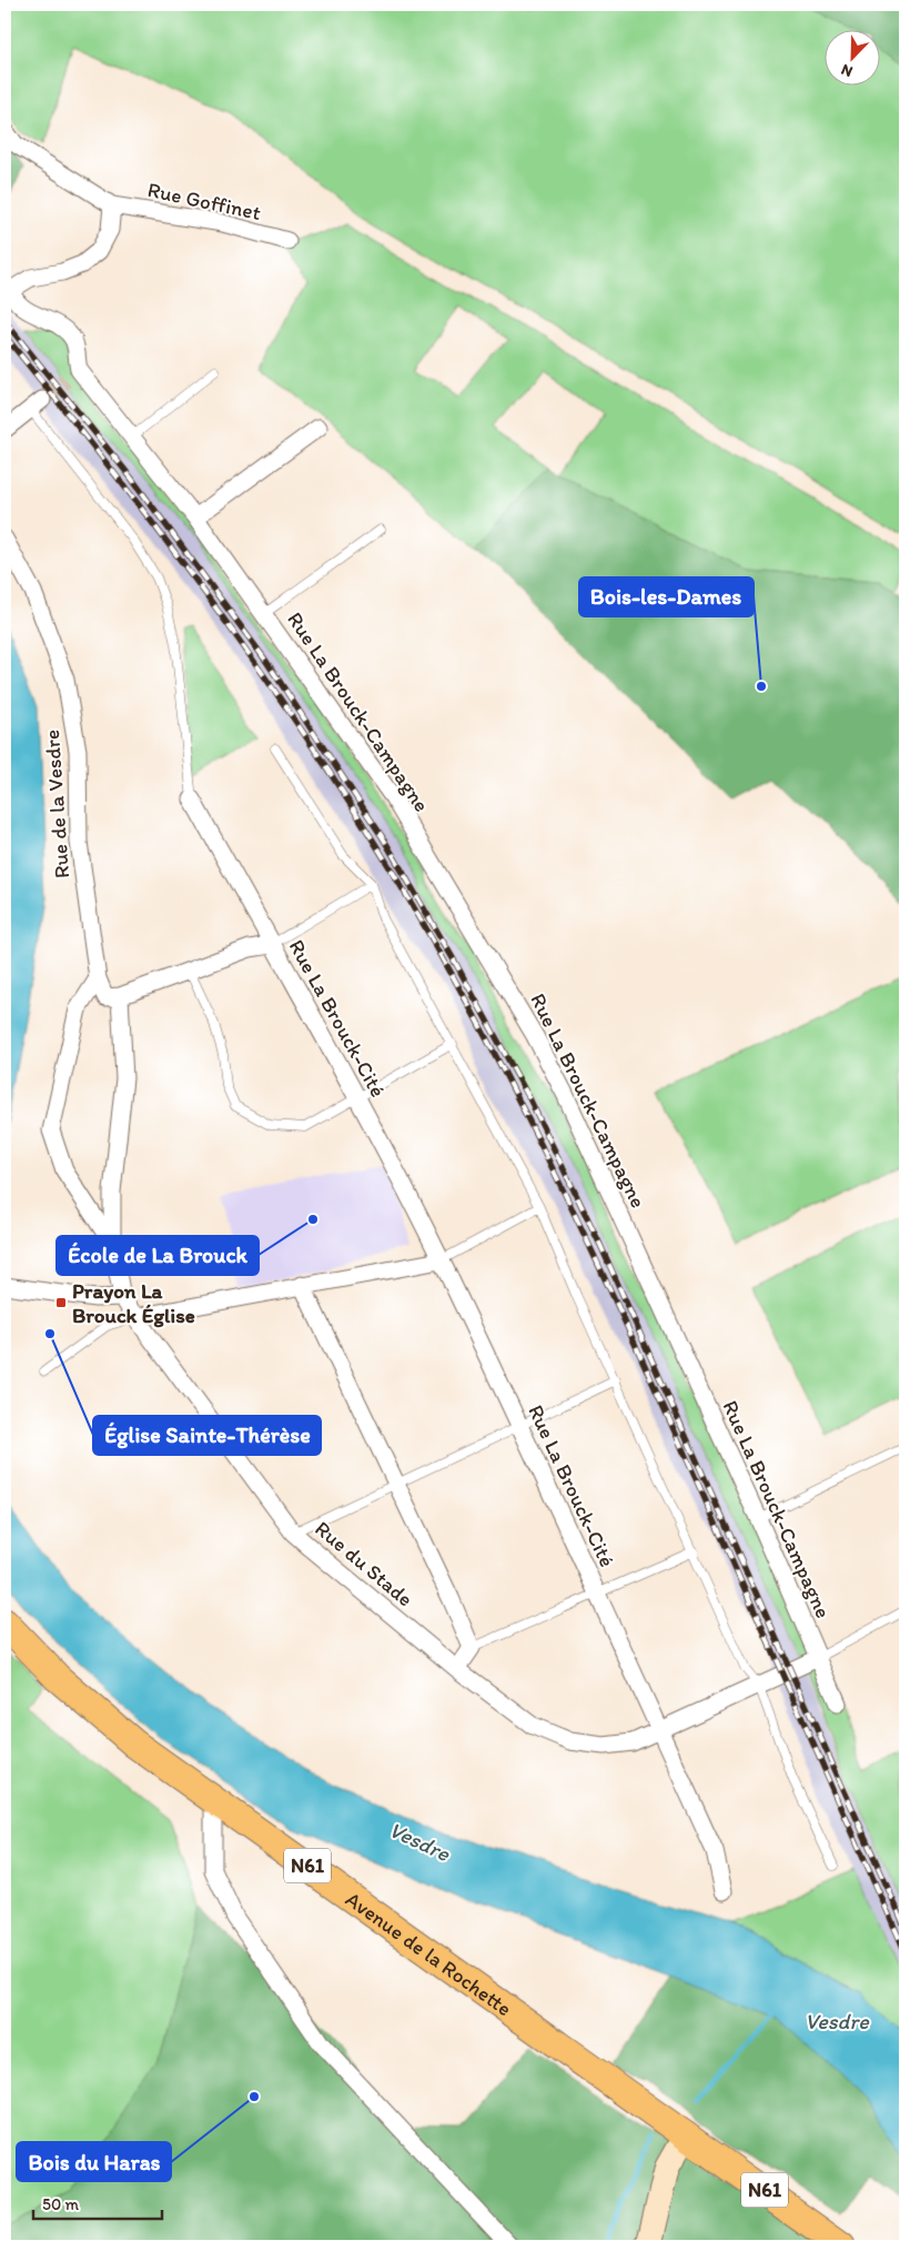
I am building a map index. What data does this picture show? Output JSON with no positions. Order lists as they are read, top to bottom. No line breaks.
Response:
{"streets":{"main road":["N61","Avenue de la Rochette"],"street":["Rue Goffinet","Rue La Brouck-Campagne","Rue de la Vesdre","Rue La Brouck-Cité","Rue du Stade"]},"crossings":[["Rue La Brouck-Cité","Rue du Stade"]],"water":["Vesdre"],"places":{"other":["Bois-les-Dames","École de La Brouck","Église Sainte-Thérèse","Bois du Haras"],"transit":["Prayon La Brouck Église"]},"scale_bar":"50 m","north":"bottom left"}
